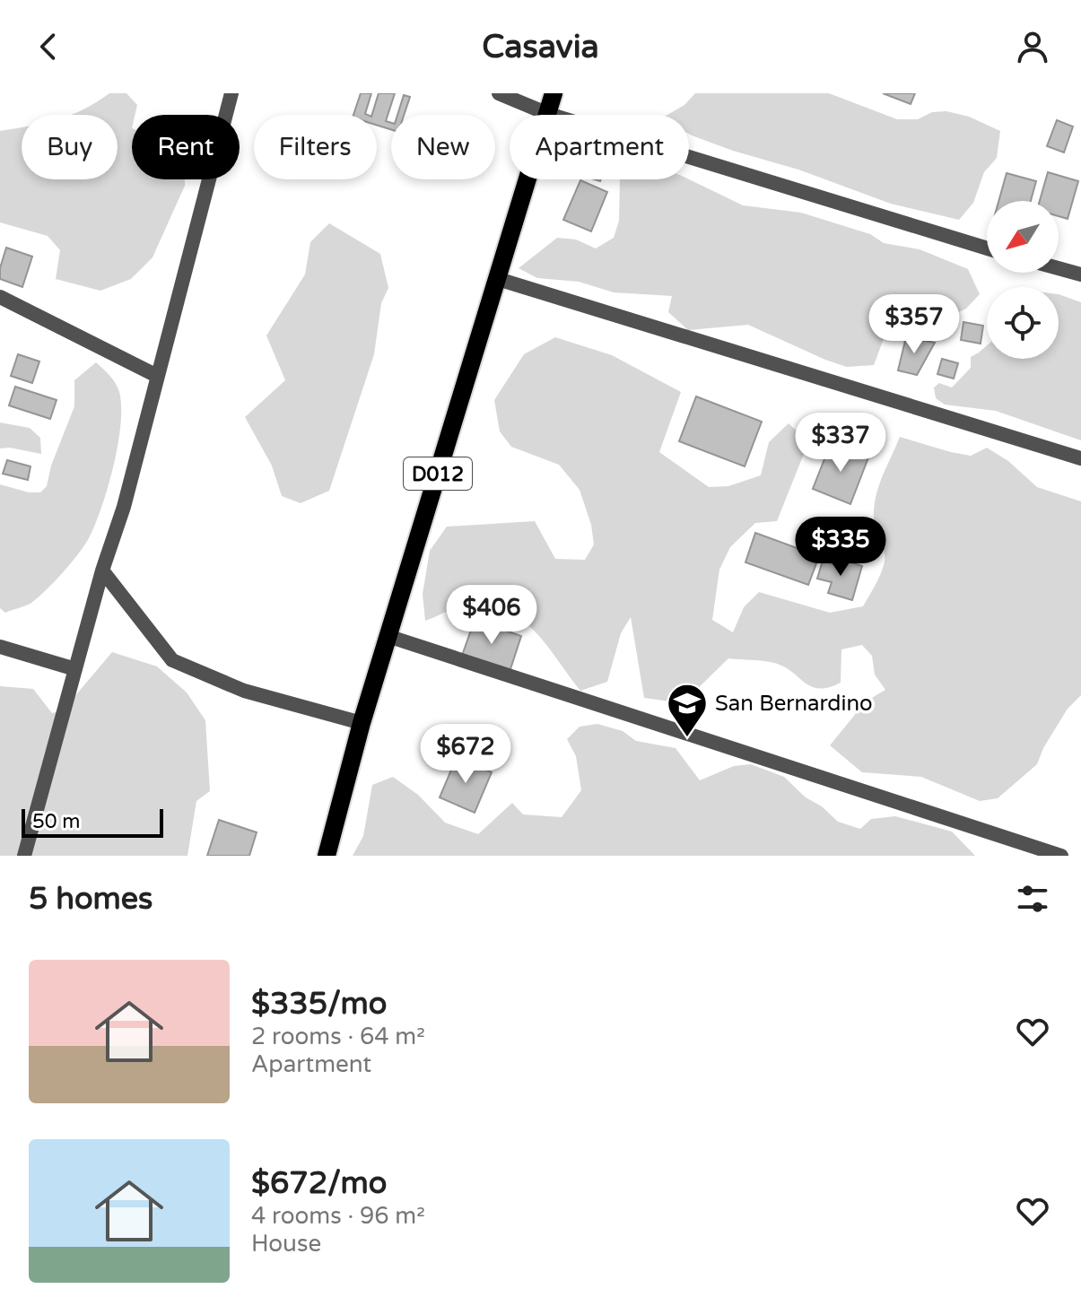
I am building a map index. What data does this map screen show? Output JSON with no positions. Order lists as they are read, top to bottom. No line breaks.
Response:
{"streets":{"main road":["D012"]},"places":{"school or university":["San Bernardino"]},"scale_bar":"50 m","north":"bottom left","page":{"header":"Casavia","chip":["Buy","Rent","Filters","New","Apartment"],"price":["$357","$337","$335","$406","$672"],"scale":"50 m","heading":"5 homes","list":[{"name":"$335/mo","note":"2 rooms · 64 m² · Apartment"},{"name":"$672/mo","note":"4 rooms · 96 m² · House"}]}}
